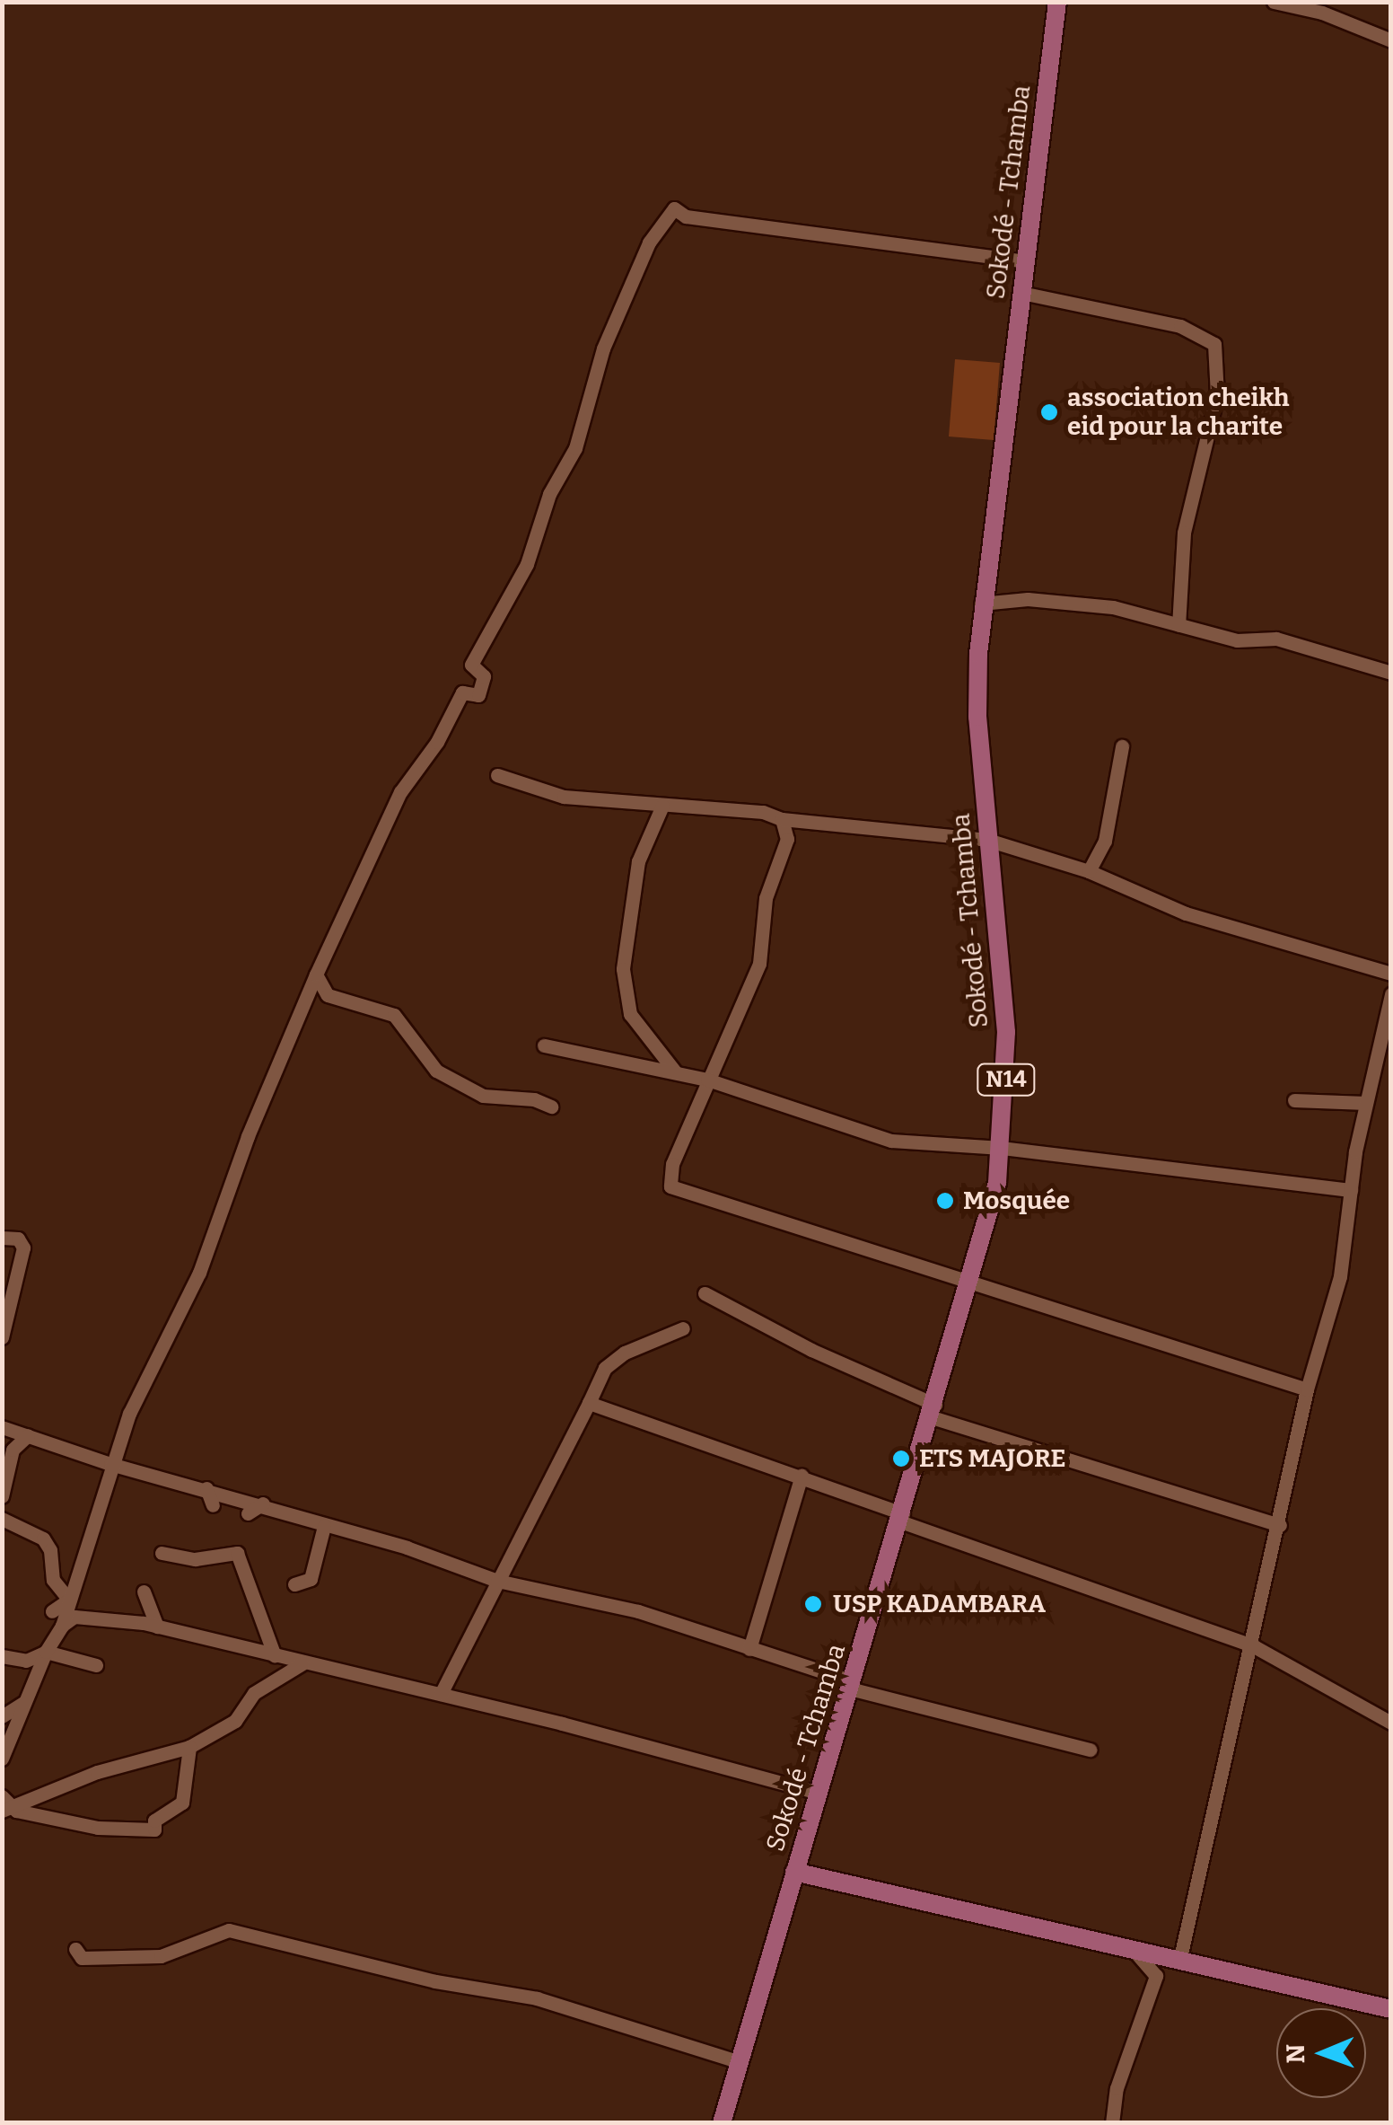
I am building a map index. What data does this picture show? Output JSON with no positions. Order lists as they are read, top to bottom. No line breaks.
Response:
{"streets":{"main road":["Sokodé - Tchamba","N14"]},"places":["association cheikh eid pour la charite","Mosquée","ETS MAJORE","USP KADAMBARA"],"north":"left"}
